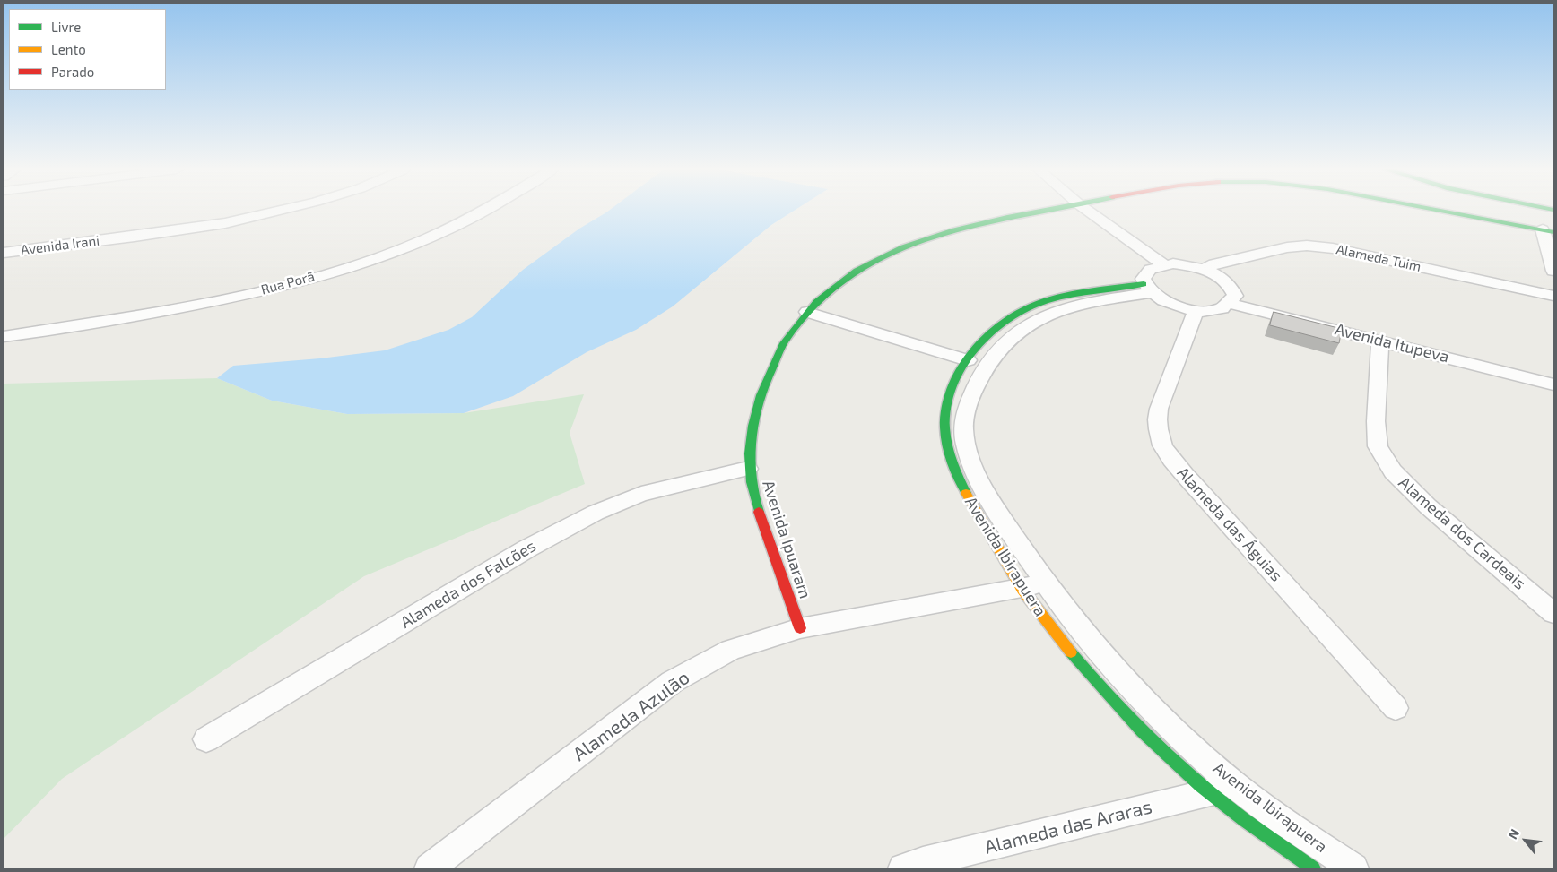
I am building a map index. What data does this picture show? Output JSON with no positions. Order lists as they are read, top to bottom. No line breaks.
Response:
{"streets":{"street":["Avenida Irani","Alameda Tuim","Rua Porã","Avenida Itupeva","Alameda das Águias","Alameda dos Cardeais","Avenida Ipuaram","Avenida Ibirapuera","Alameda dos Falcões","Alameda Azulão","Alameda das Araras"]},"crossings":[["Avenida Itupeva","Alameda dos Cardeais"],["Avenida Ipuaram","Alameda dos Falcões"],["Avenida Ipuaram","Alameda Azulão"],["Avenida Ibirapuera","Alameda Azulão"],["Avenida Ibirapuera","Alameda das Araras"]],"legend":["Livre","Lento","Parado"],"north":"top left"}
